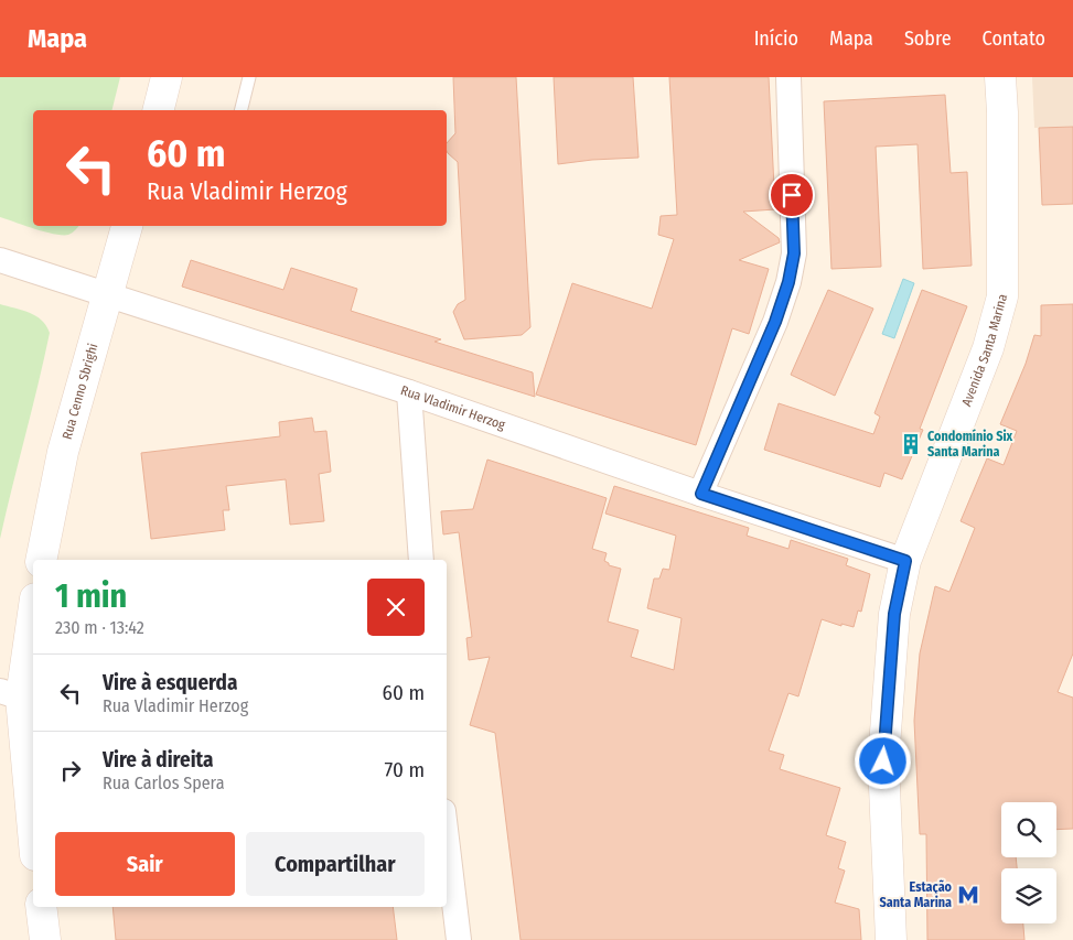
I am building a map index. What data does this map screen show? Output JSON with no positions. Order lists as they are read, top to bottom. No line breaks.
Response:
{"streets":{"street":["Avenida Santa Marina","Rua Cenno Sbrighi","Rua Vladimir Herzog"]},"crossings":[["Avenida Santa Marina","Rua Vladimir Herzog"],["Rua Cenno Sbrighi","Rua Vladimir Herzog"]],"places":{"building":["Condomínio Six Santa Marina"],"metro station":["Estação Santa Marina"]},"page":{"header":"Mapa","nav":["Início","Mapa","Sobre","Contato"],"turn":["60 m","Rua Vladimir Herzog"],"heading":["1 min","230 m · 13:42"],"list":[{"name":"Vire à esquerda","note":"Rua Vladimir Herzog","value":"60 m"},{"name":"Vire à direita","note":"Rua Carlos Spera","value":"70 m"}],"buttons":["Sair","Compartilhar"]}}
